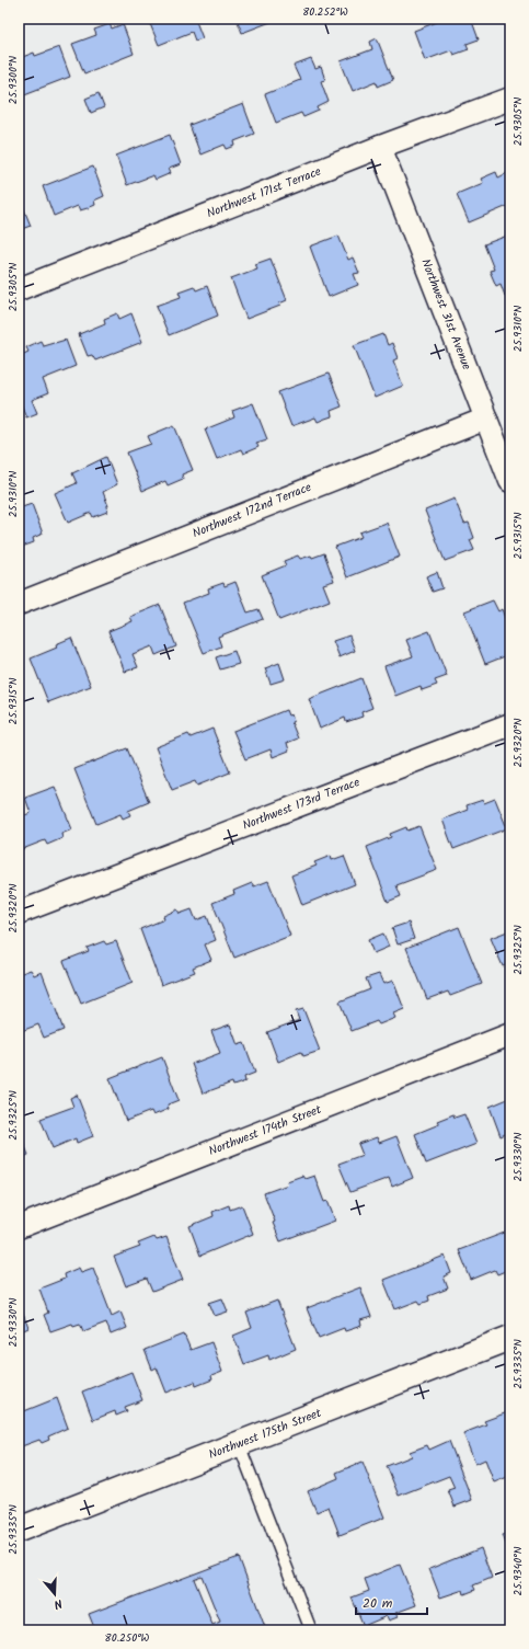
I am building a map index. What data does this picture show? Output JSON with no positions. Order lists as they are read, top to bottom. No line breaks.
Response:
{"streets":{"street":["Northwest 171st Terrace","Northwest 31st Avenue","Northwest 172nd Terrace","Northwest 173rd Terrace","Northwest 174th Street","Northwest 175th Street"]},"crossings":[["Northwest 171st Terrace","Northwest 31st Avenue"],["Northwest 31st Avenue","Northwest 172nd Terrace"]],"scale_bar":"20 m","north":"bottom","coordinates":["80.252°W","25.9300°N","25.9305°N","25.9310°N","25.9315°N","25.9320°N","25.9325°N","25.9330°N","25.9335°N","25.9340°N","80.250°W"]}
